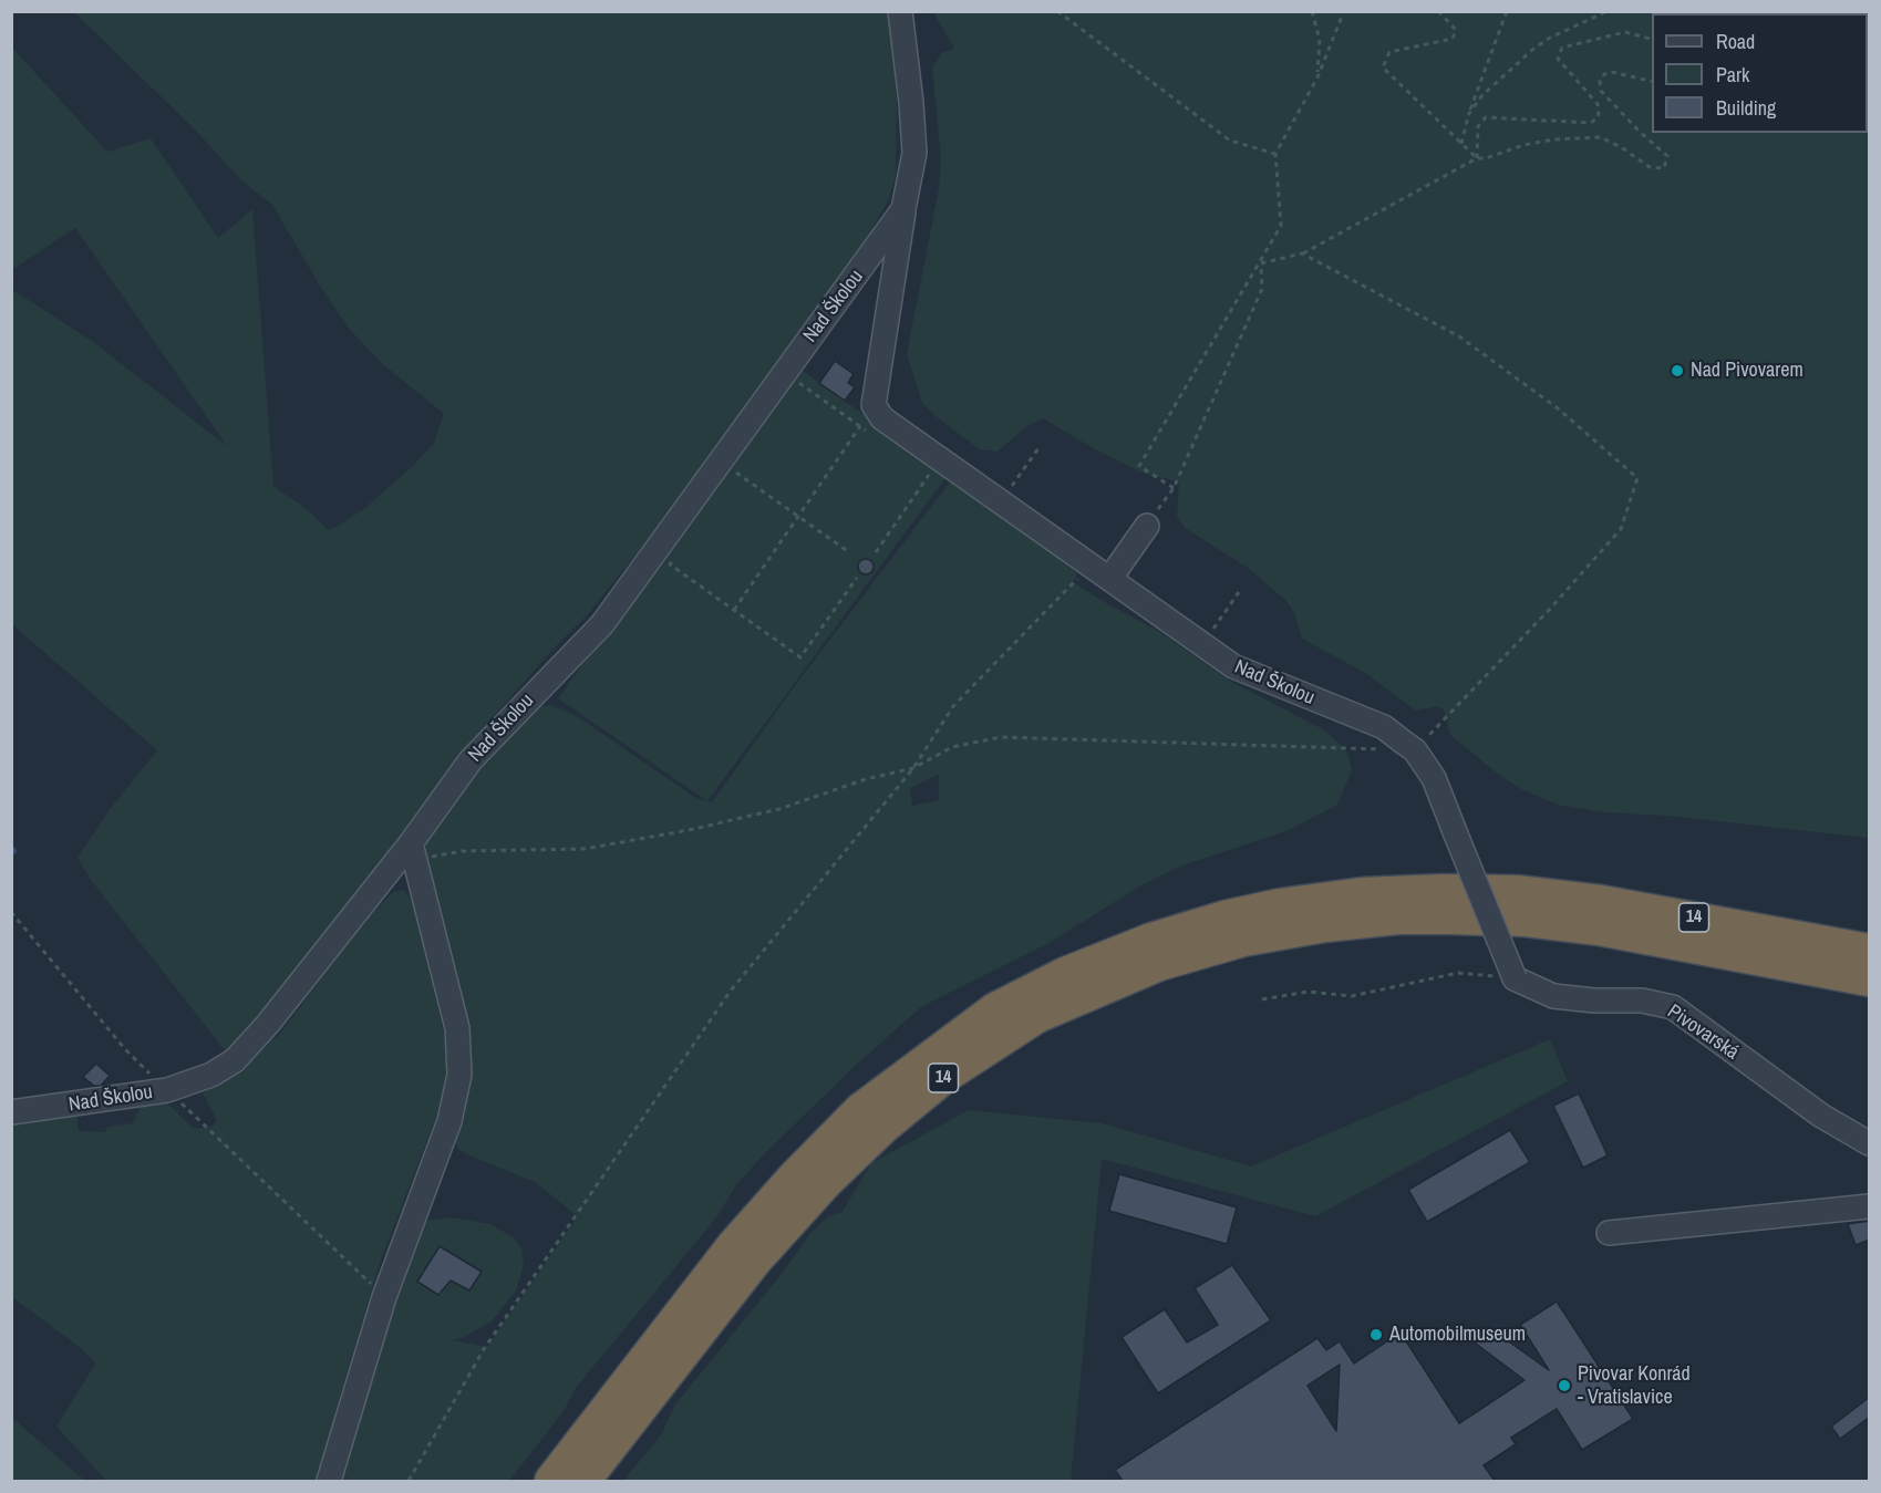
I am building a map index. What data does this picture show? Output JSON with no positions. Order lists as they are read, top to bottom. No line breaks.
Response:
{"streets":{"highway":["14"],"street":["Nad Školou","Pivovarská"]},"crossings":[["Nad Školou","Pivovarská"]],"places":["Nad Pivovarem","Automobilmuseum","Pivovar Konrád - Vratislavice"],"legend":["Road","Park","Building"]}
